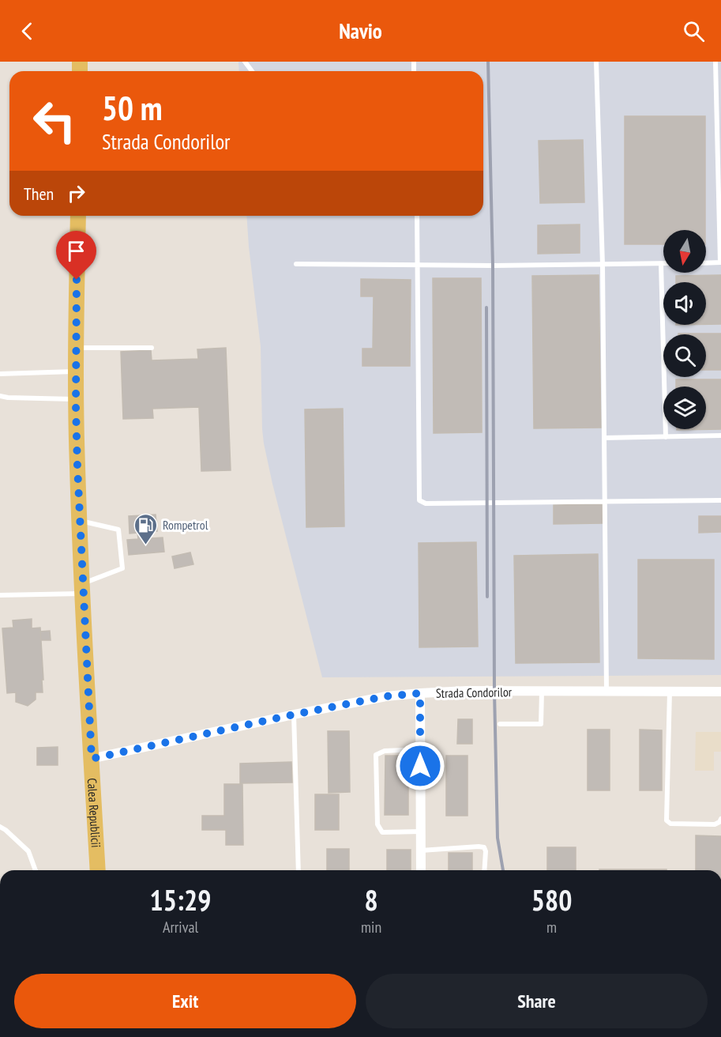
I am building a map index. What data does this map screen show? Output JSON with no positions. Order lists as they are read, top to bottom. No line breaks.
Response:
{"streets":{"main road":["Calea Republicii"],"street":["Strada Condorilor"]},"crossings":[["Strada Condorilor","Calea Republicii"]],"places":{"fuel station":["Rompetrol"]},"north":"bottom","page":{"header":"Navio","turn":["50 m","Strada Condorilor"],"then":"Then","eta":["15:29","Arrival","8","min","580","m"],"buttons":["Exit","Share"]}}
